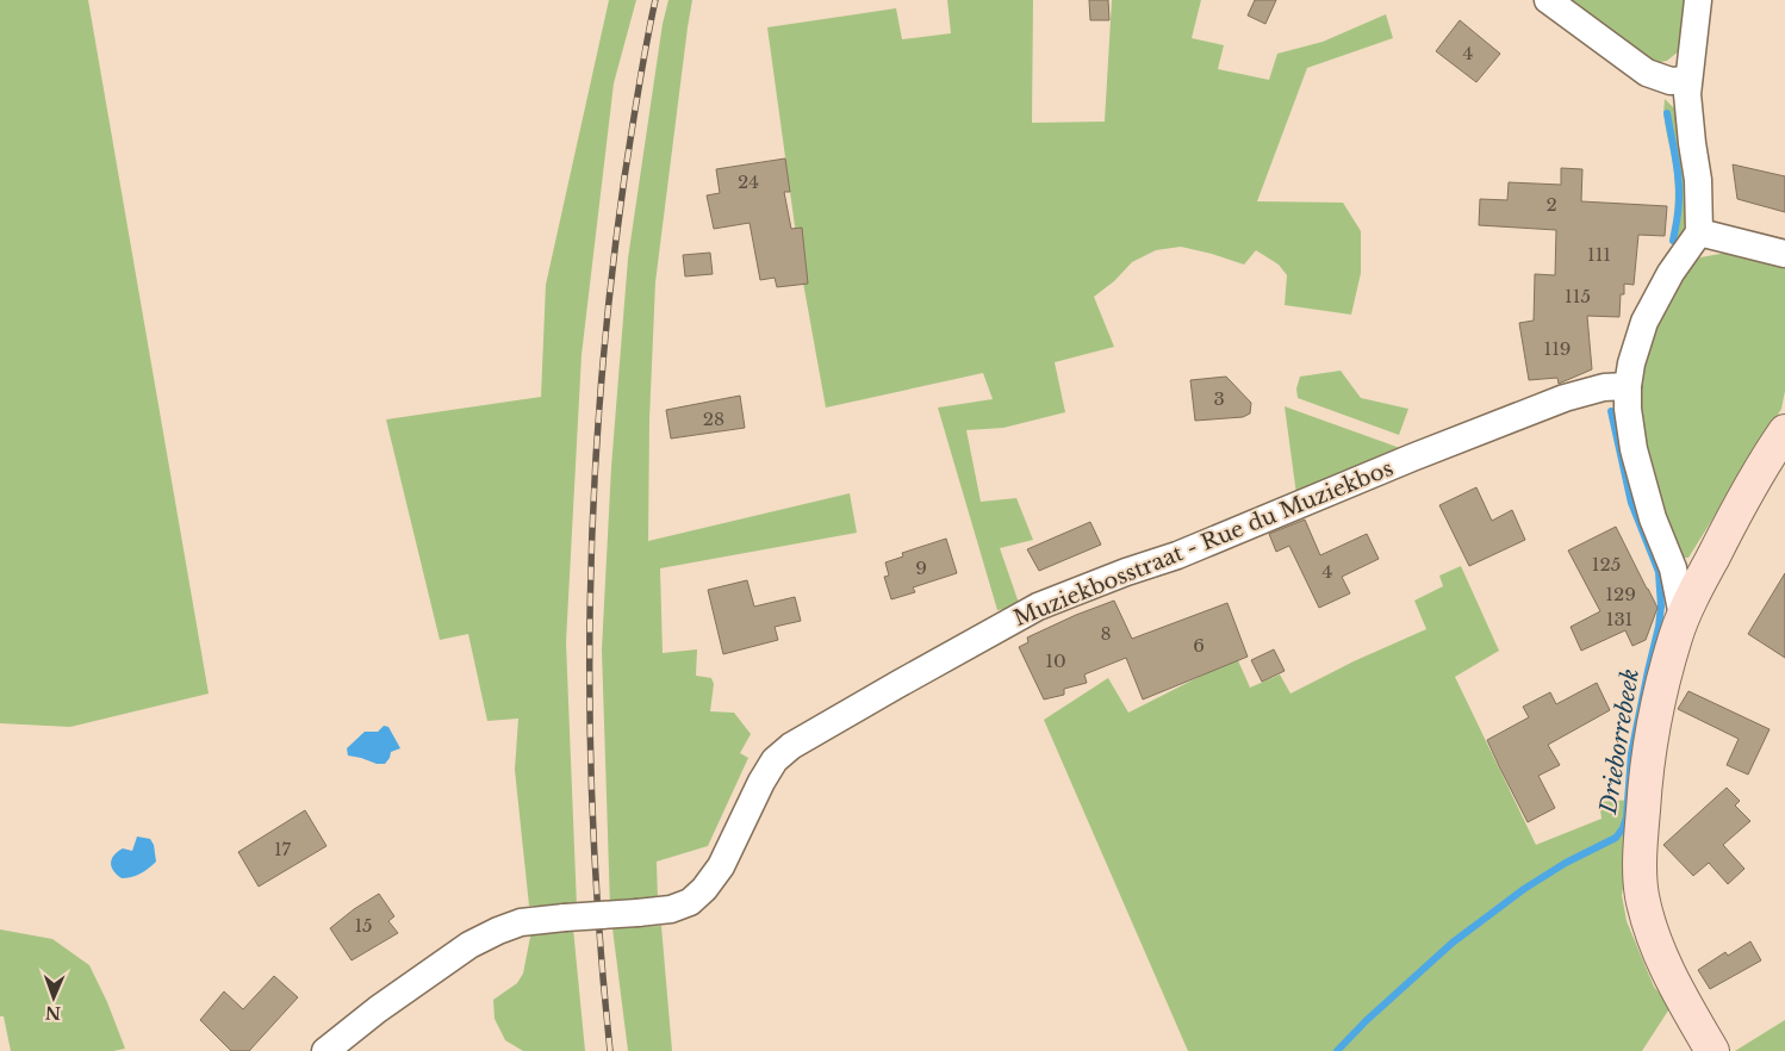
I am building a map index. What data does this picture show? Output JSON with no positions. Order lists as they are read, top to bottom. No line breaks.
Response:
{"streets":{"street":["Muziekbosstraat - Rue du Muziekbos"]},"water":["Drieborrebeek"],"house_numbers":["4","24","2","111","115","119","3","28","125","9","4","129","131","8","6","10","17","15"],"north":"bottom"}
